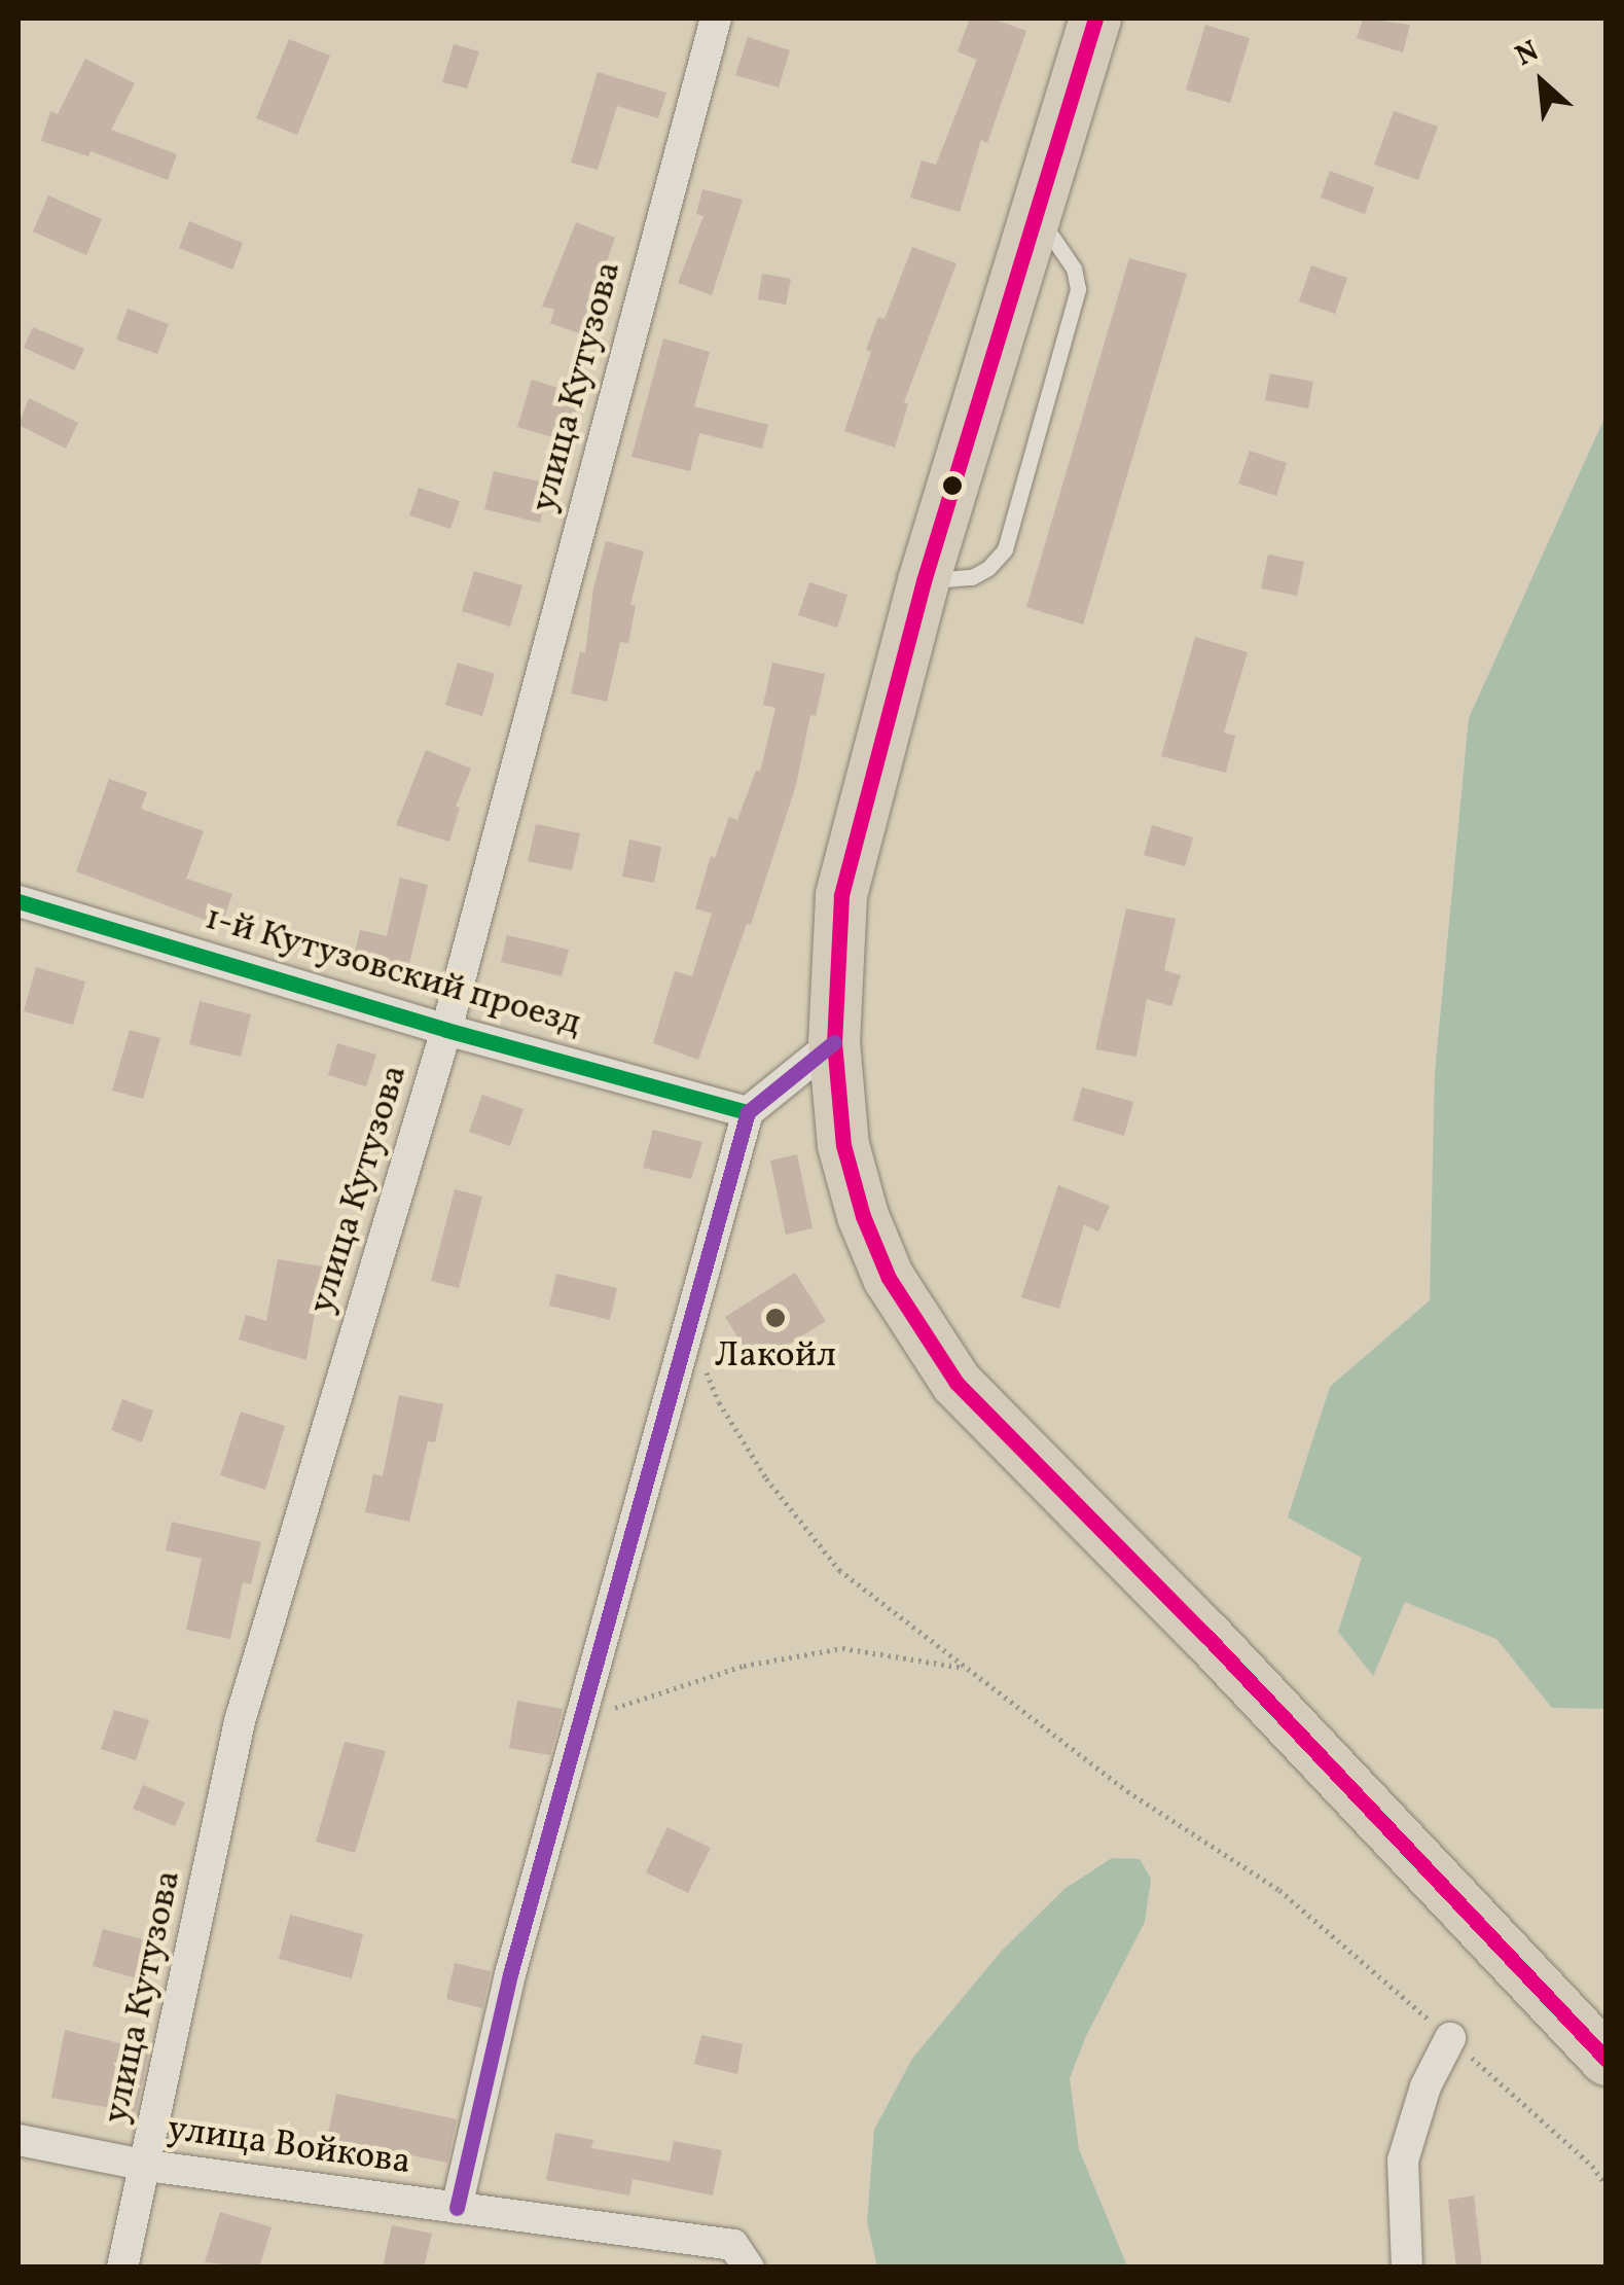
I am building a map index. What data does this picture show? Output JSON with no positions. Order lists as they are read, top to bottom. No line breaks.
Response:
{"streets":{"street":["улица Кутузова","1-й Кутузовский проезд","улица Войкова"]},"crossings":[["улица Кутузова","1-й Кутузовский проезд"],["улица Кутузова","улица Войкова"]],"places":["Лакойл"],"north":"top left"}
